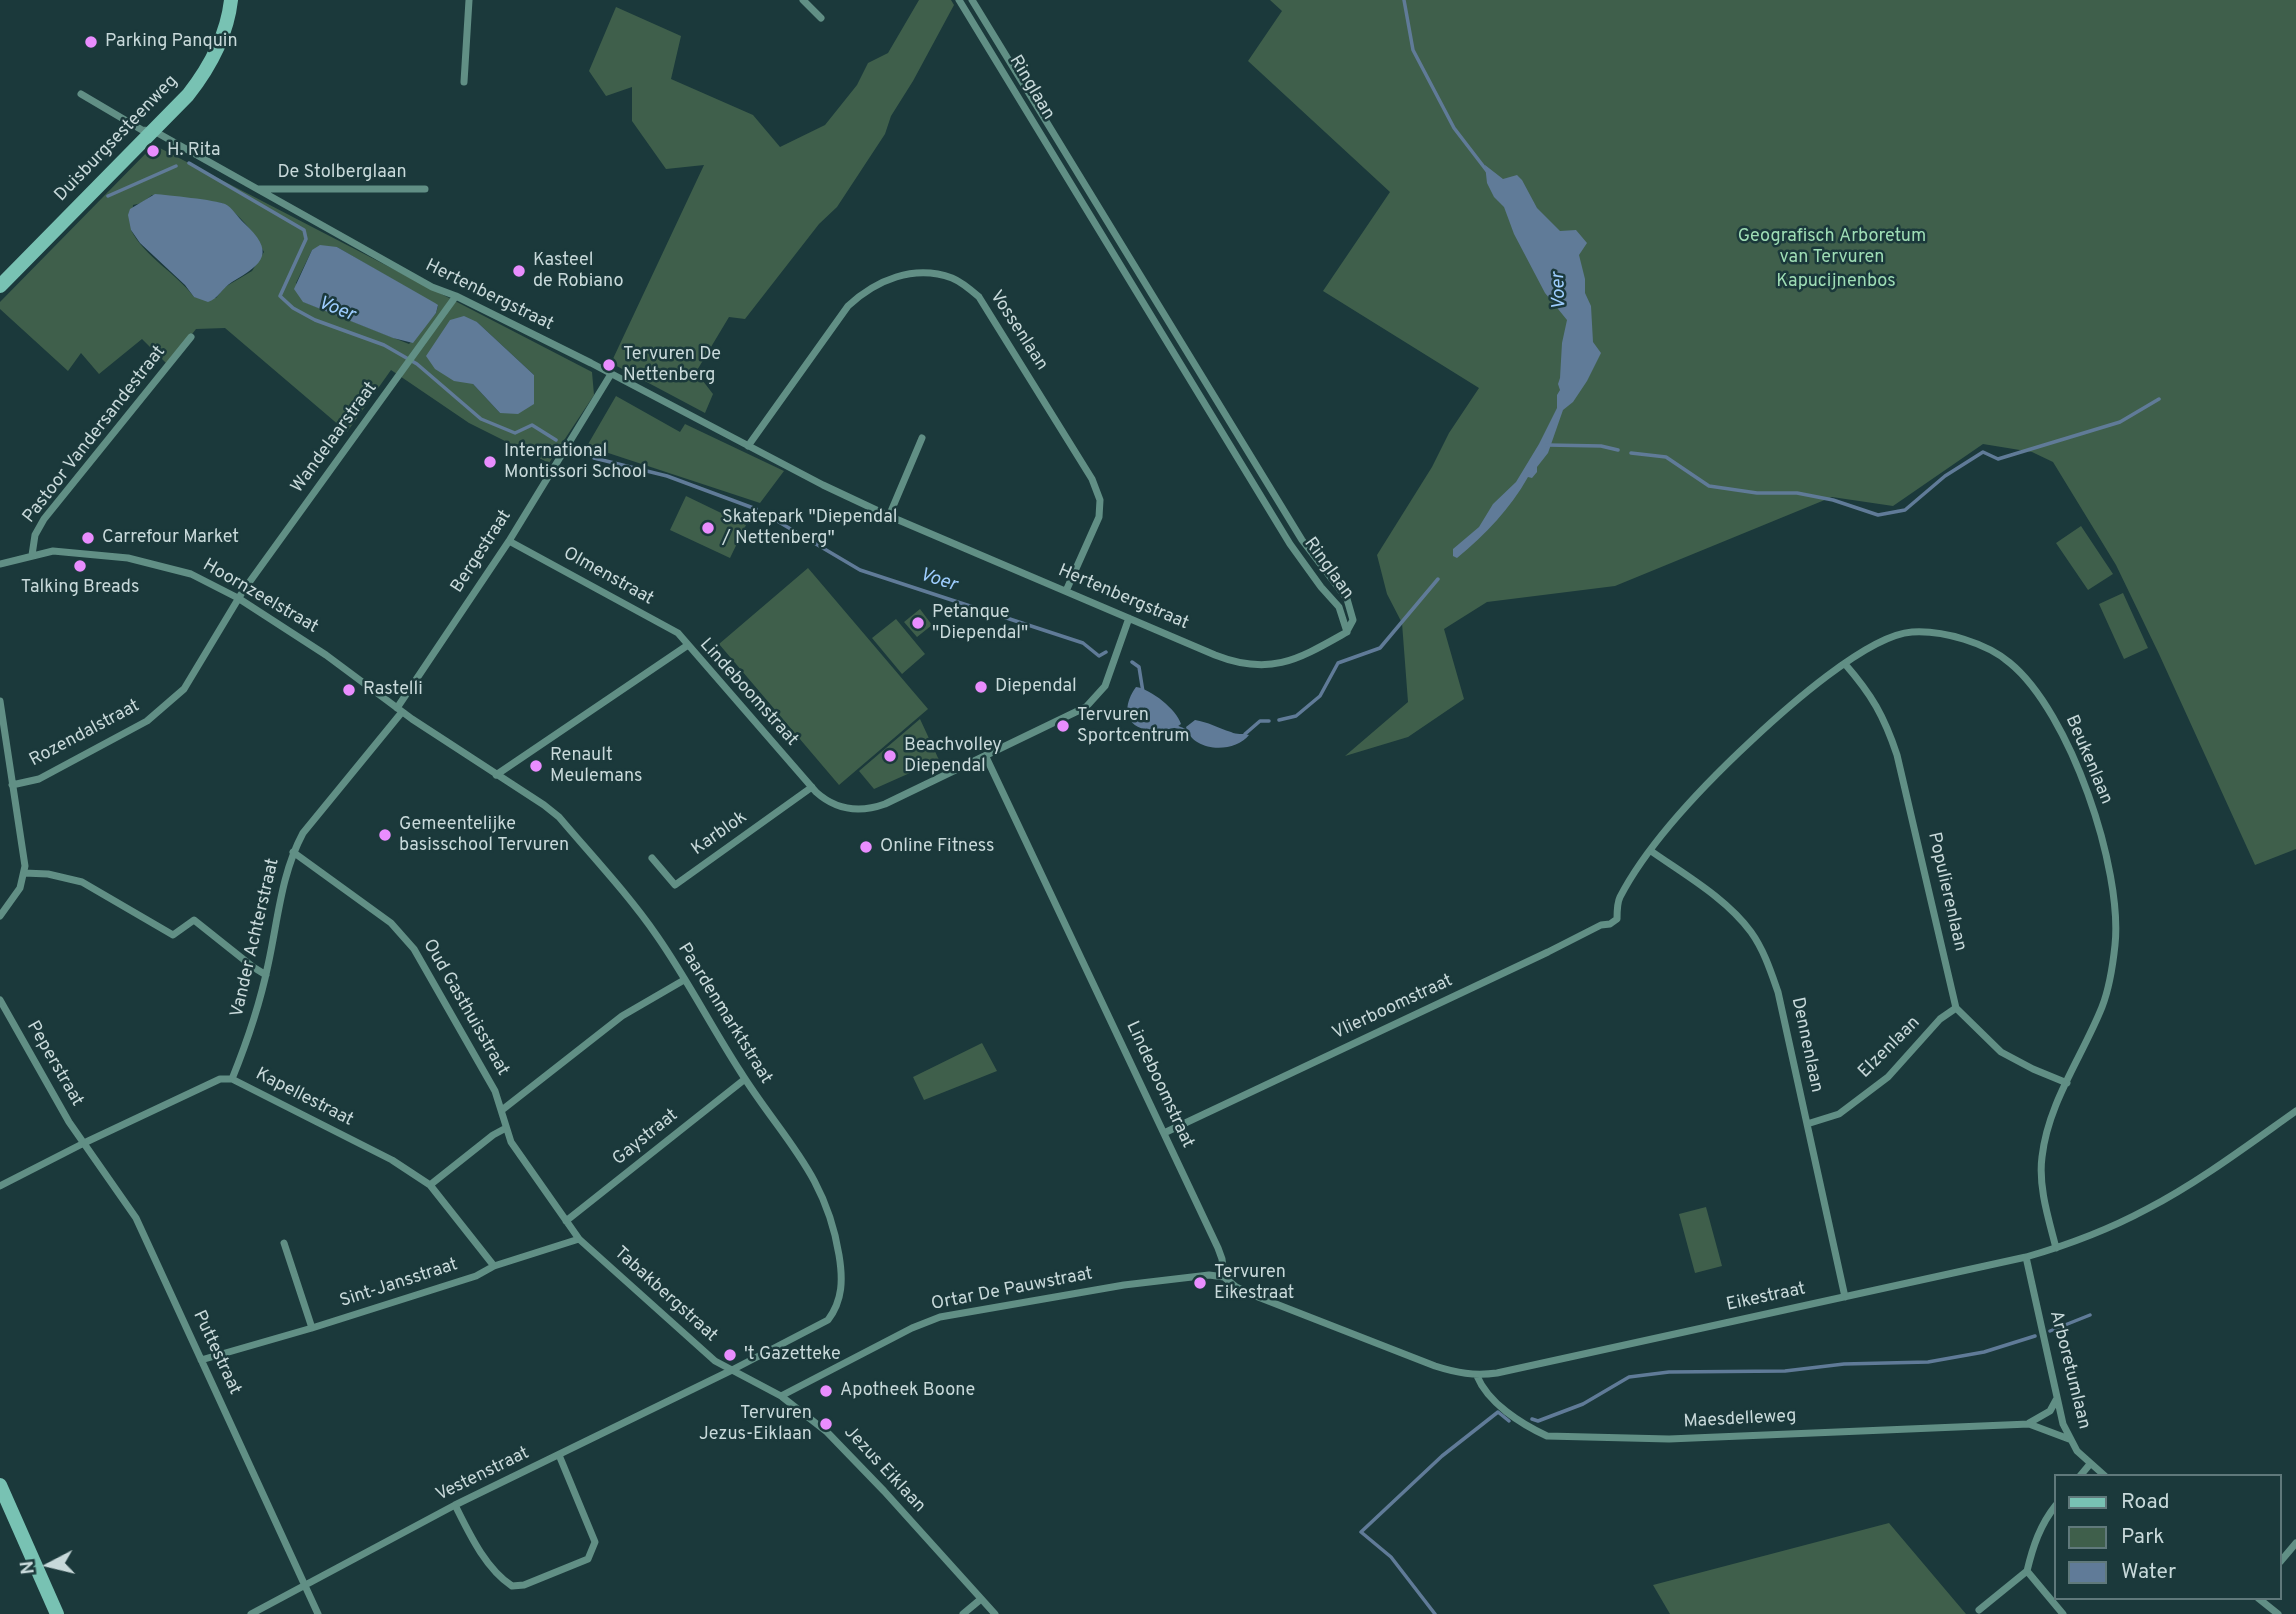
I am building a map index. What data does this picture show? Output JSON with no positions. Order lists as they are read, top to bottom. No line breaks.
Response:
{"streets":{"street":["Ringlaan","Duisburgsesteenweg","De Stolberglaan","Hertenbergstraat","Vossenlaan","Pastoor Vandersandestraat","Wandelaarstraat","Bergestraat","Olmenstraat","Hoornzeelstraat","Lindeboomstraat","Rozendalstraat","Beukenlaan","Karblok","Populierenlaan","Vander Achterstraat","Oud Gasthuisstraat","Vlierboomstraat","Paardenmarktstraat","Dennenlaan","Elzenlaan","Peperstraat","Kapellestraat","Gaystraat","Sint-Jansstraat","Ortar De Pauwstraat","Tabakbergstraat","Eikestraat","Puttestraat","Arboretumlaan","Maesdelleweg","Jezus Eiklaan","Vestenstraat"]},"crossings":[["Ringlaan","Hertenbergstraat"],["Duisburgsesteenweg","Hertenbergstraat"],["De Stolberglaan","Hertenbergstraat"],["Hertenbergstraat","Vossenlaan"],["Hertenbergstraat","Wandelaarstraat"],["Hertenbergstraat","Bergestraat"],["Hertenbergstraat","Lindeboomstraat"],["Pastoor Vandersandestraat","Hoornzeelstraat"],["Wandelaarstraat","Hoornzeelstraat"],["Wandelaarstraat","Rozendalstraat"],["Bergestraat","Olmenstraat"],["Bergestraat","Hoornzeelstraat"],["Bergestraat","Vander Achterstraat"],["Bergestraat","Paardenmarktstraat"],["Olmenstraat","Lindeboomstraat"],["Hoornzeelstraat","Rozendalstraat"],["Hoornzeelstraat","Vander Achterstraat"],["Hoornzeelstraat","Paardenmarktstraat"],["Lindeboomstraat","Karblok"],["Lindeboomstraat","Vlierboomstraat"],["Lindeboomstraat","Paardenmarktstraat"],["Lindeboomstraat","Ortar De Pauwstraat"],["Lindeboomstraat","Eikestraat"],["Beukenlaan","Populierenlaan"],["Beukenlaan","Vlierboomstraat"],["Beukenlaan","Dennenlaan"],["Beukenlaan","Eikestraat"],["Populierenlaan","Elzenlaan"],["Vander Achterstraat","Oud Gasthuisstraat"],["Vander Achterstraat","Paardenmarktstraat"],["Vander Achterstraat","Kapellestraat"],["Paardenmarktstraat","Gaystraat"],["Paardenmarktstraat","Tabakbergstraat"],["Paardenmarktstraat","Jezus Eiklaan"],["Paardenmarktstraat","Vestenstraat"],["Dennenlaan","Elzenlaan"],["Dennenlaan","Eikestraat"],["Peperstraat","Kapellestraat"],["Peperstraat","Puttestraat"],["Kapellestraat","Sint-Jansstraat"],["Kapellestraat","Puttestraat"],["Sint-Jansstraat","Puttestraat"],["Ortar De Pauwstraat","Eikestraat"],["Ortar De Pauwstraat","Jezus Eiklaan"],["Tabakbergstraat","Jezus Eiklaan"],["Tabakbergstraat","Vestenstraat"],["Eikestraat","Arboretumlaan"],["Eikestraat","Maesdelleweg"],["Puttestraat","Vestenstraat"],["Arboretumlaan","Maesdelleweg"],["Jezus Eiklaan","Vestenstraat"]],"water":["Voer"],"parks":["Geografisch Arboretum van Tervuren","Kapucijnenbos"],"places":["Parking Panquin","H. Rita","Kasteel de Robiano","Tervuren De Nettenberg","International Montissori School","Skatepark \"Diependal / Nettenberg\"","Carrefour Market","Talking Breads","Petanque \"Diependal\"","Diependal","Rastelli","Tervuren Sportcentrum","Beachvolley Diependal","Renault Meulemans","Gemeentelijke basisschool Tervuren","Online Fitness","Tervuren Eikestraat","'t Gazetteke","Apotheek Boone","Tervuren Jezus-Eiklaan"],"legend":["Road","Park","Water"],"north":"left"}
